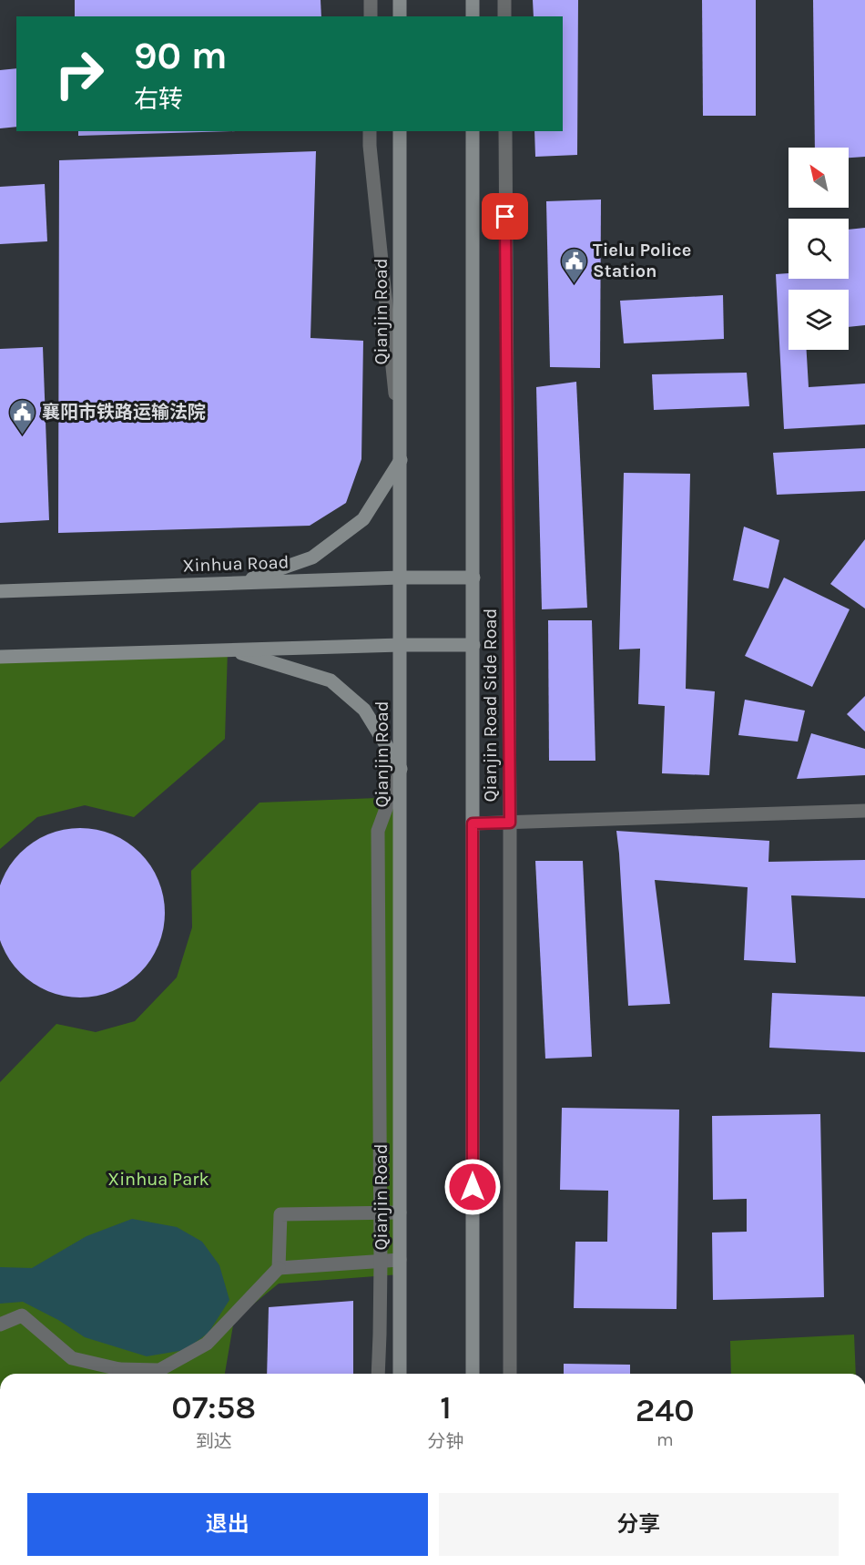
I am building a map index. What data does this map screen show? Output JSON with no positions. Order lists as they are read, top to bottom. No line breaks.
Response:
{"streets":{"main road":["Qianjin Road","Xinhua Road"],"street":["Qianjin Road Side Road"]},"crossings":[["Qianjin Road","Xinhua Road"]],"parks":["Xinhua Park"],"places":{"public building":["Tielu Police Station","襄阳市铁路运输法院"]},"north":"top left","page":{"turn":["90 m","右转"],"eta":["07:58","到达","1","分钟","240","m"],"buttons":["退出","分享"]}}
